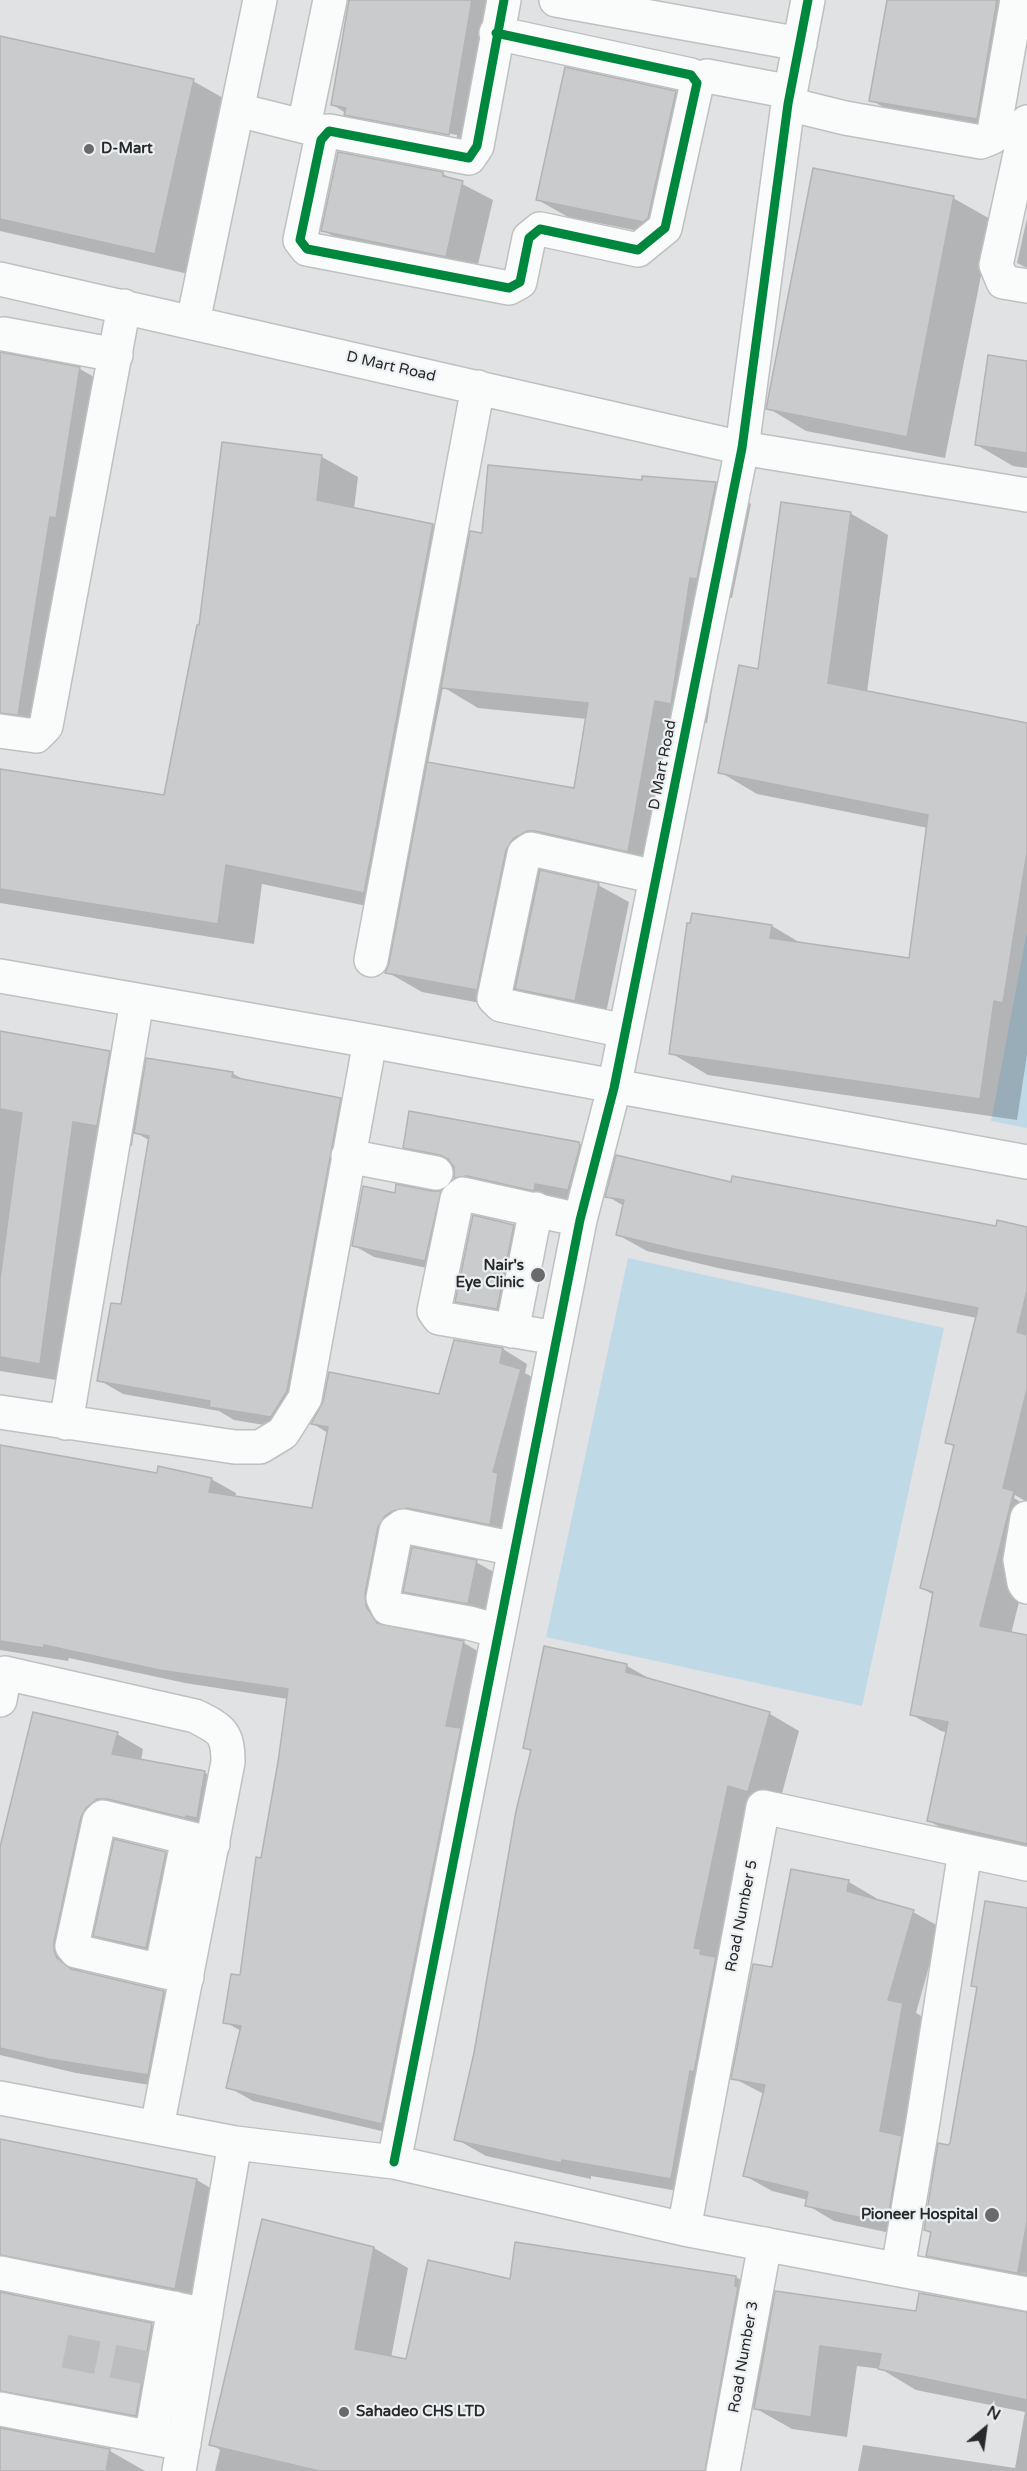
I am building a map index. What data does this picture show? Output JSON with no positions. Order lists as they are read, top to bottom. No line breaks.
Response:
{"streets":{"street":["D Mart Road","Road Number 5","Road Number 3"]},"places":["D-Mart","Nair's Eye Clinic","Pioneer Hospital","Sahadeo CHS LTD"],"north":"top right"}
